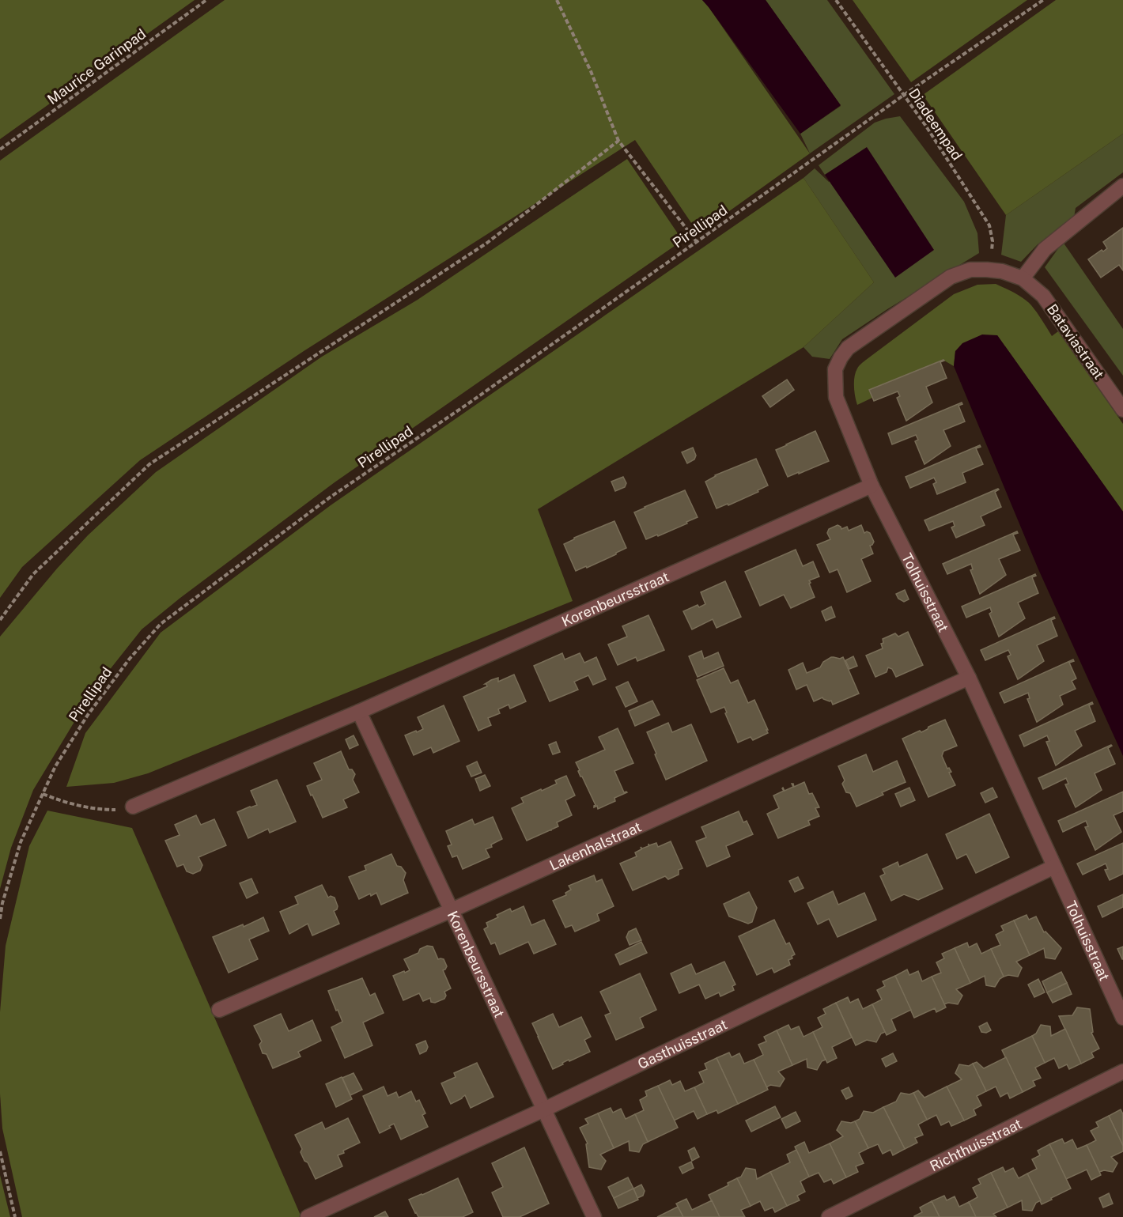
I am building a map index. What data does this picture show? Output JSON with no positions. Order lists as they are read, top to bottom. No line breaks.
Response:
{"streets":{"street":["Bataviastraat","Tolhuisstraat","Korenbeursstraat","Lakenhalstraat","Gasthuisstraat","Richthuisstraat"],"path":["Maurice Garinpad","Diadeempad","Pirellipad"]},"crossings":[["Diadeempad","Pirellipad"],["Diadeempad","Tolhuisstraat"],["Bataviastraat","Tolhuisstraat"],["Tolhuisstraat","Korenbeursstraat"],["Tolhuisstraat","Lakenhalstraat"],["Tolhuisstraat","Gasthuisstraat"],["Korenbeursstraat","Lakenhalstraat"],["Korenbeursstraat","Gasthuisstraat"]]}
